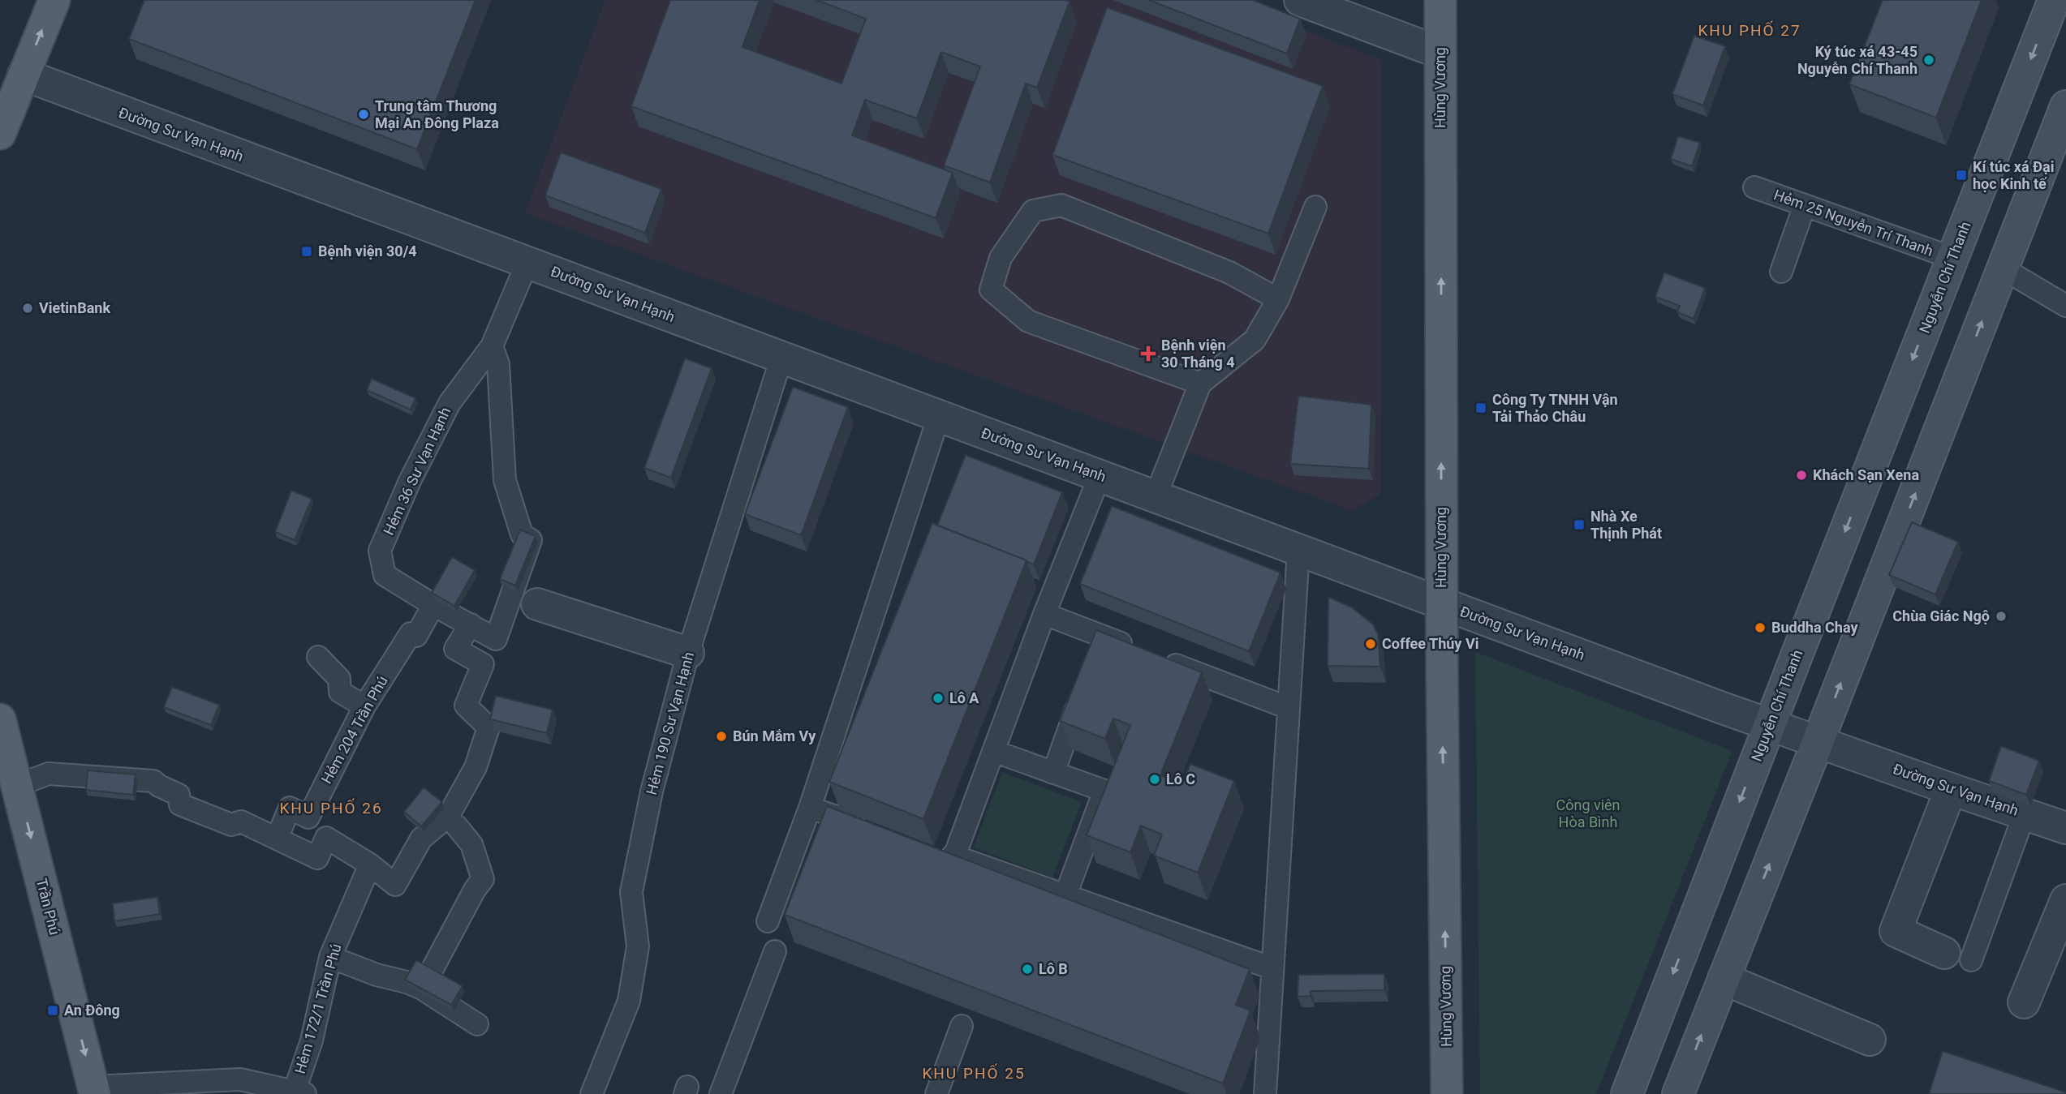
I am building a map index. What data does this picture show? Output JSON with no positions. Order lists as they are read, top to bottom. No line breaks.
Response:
{"streets":{"main road":["Hùng Vương","Nguyễn Chí Thanh","Trần Phú"],"street":["Đường Sư Vạn Hạnh"],"lane":["Hẻm 25 Nguyễn Trí Thanh","Hẻm 36 Sư Vạn Hạnh","Hẻm 190 Sư Vạn Hạnh","Hẻm 204 Trần Phú","Hẻm 172/1 Trần Phú"]},"crossings":[["Hùng Vương","Đường Sư Vạn Hạnh"],["Đường Sư Vạn Hạnh","Nguyễn Chí Thanh"],["Đường Sư Vạn Hạnh","Hẻm 36 Sư Vạn Hạnh"],["Đường Sư Vạn Hạnh","Hẻm 190 Sư Vạn Hạnh"],["Hẻm 25 Nguyễn Trí Thanh","Nguyễn Chí Thanh"],["Hẻm 36 Sư Vạn Hạnh","Hẻm 204 Trần Phú"]],"one_way":["Hùng Vương","Trần Phú"],"districts":["KHU PHỐ 27","KHU PHỐ 26","KHU PHỐ 25"],"parks":["Công viên Hòa Bình"],"places":{"other":["Ký túc xá 43-45 Nguyễn Chí Thanh","Trung tâm Thương Mại An Đông Plaza","VietinBank","Khách Sạn Xena","Chùa Giác Ngộ","Buddha Chay","Coffee Thúy Vi","Lô A","Bún Mắm Vy","Lô C","Lô B"],"transit":["Kí túc xá Đại học Kinh tế","Bệnh viện 30/4","Công Ty TNHH Vận Tải Thảo Châu","Nhà Xe Thịnh Phát","An Đông"],"health":["Bệnh viện 30 Tháng 4"]}}
